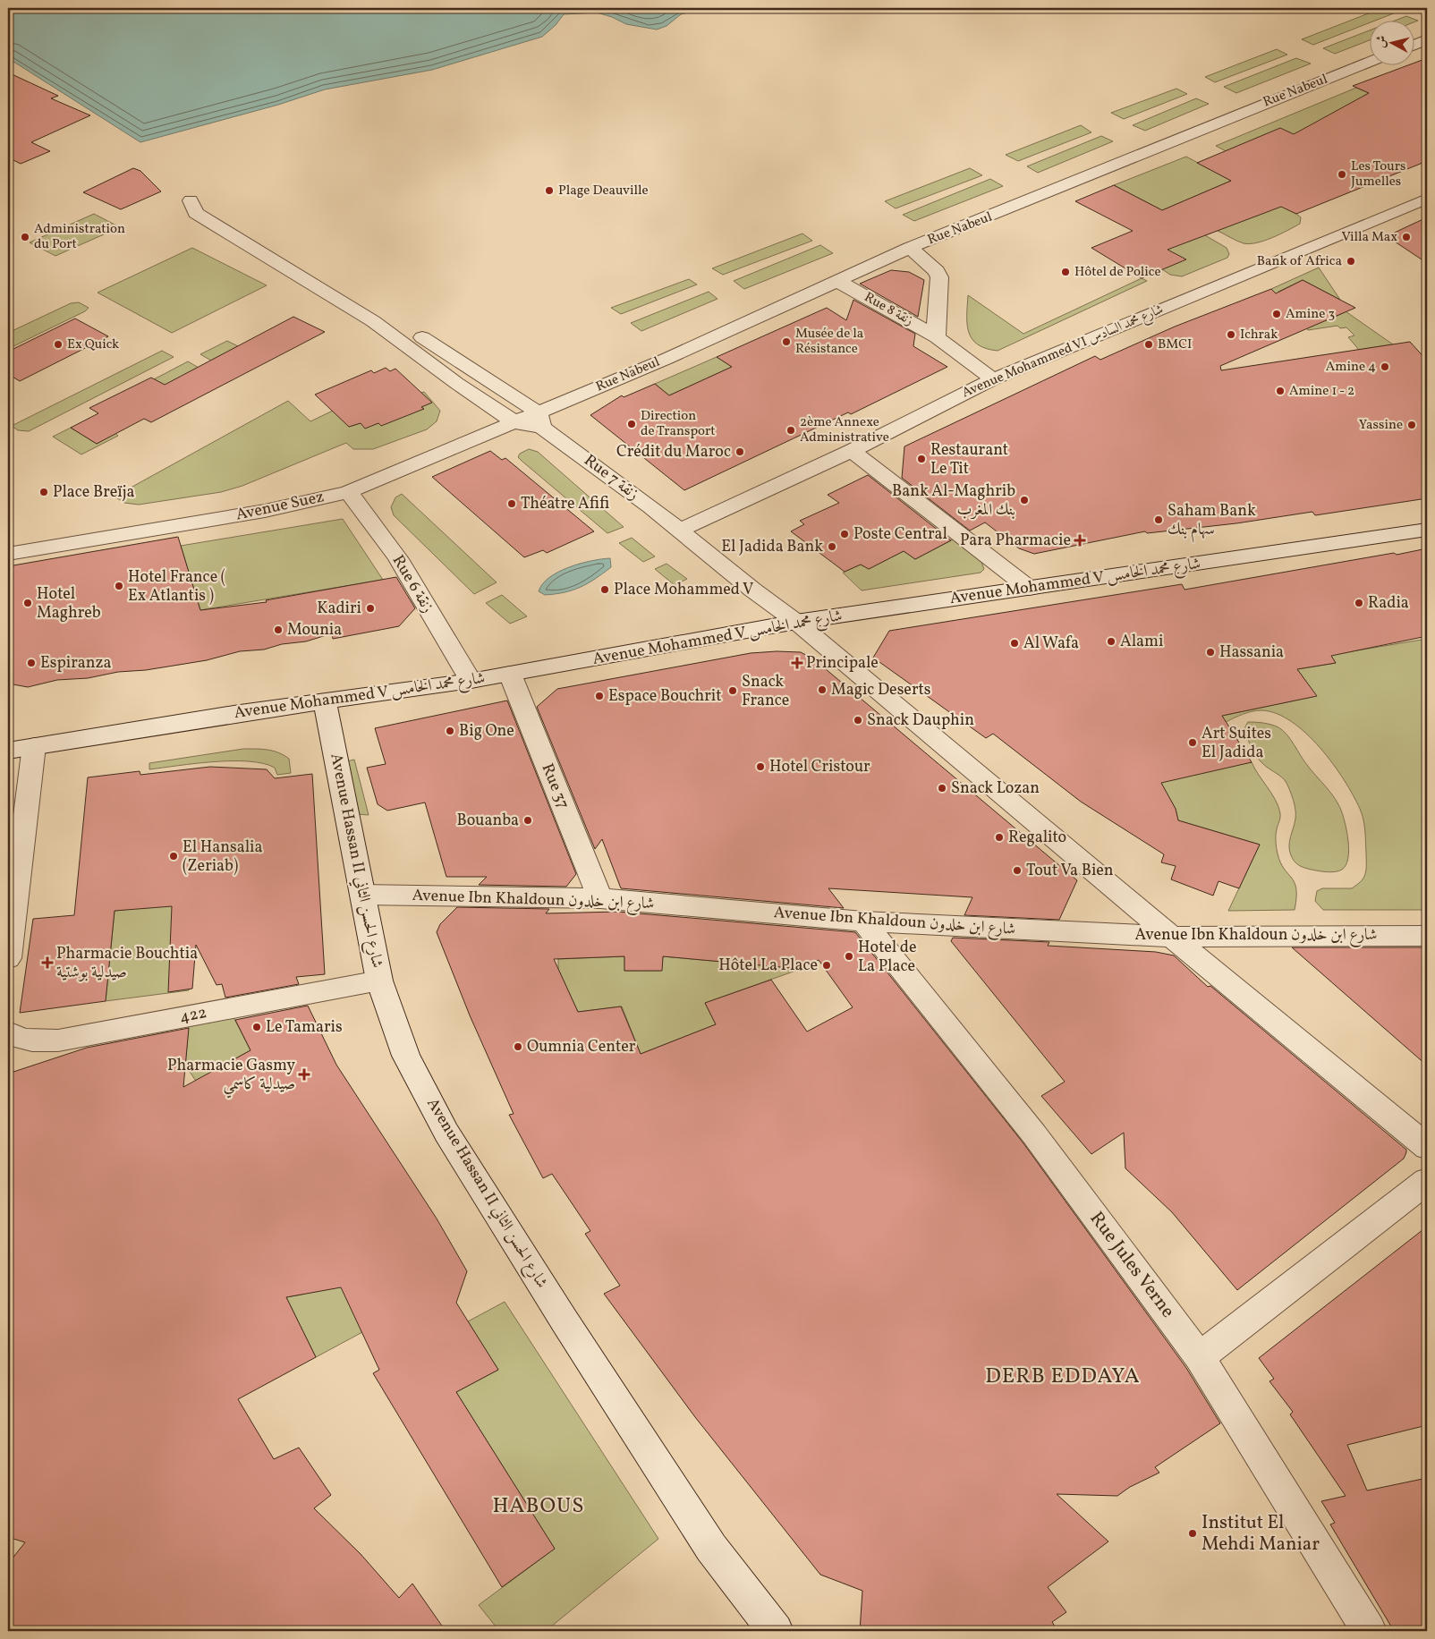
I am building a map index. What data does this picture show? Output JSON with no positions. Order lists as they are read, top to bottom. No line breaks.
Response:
{"streets":{"street":["Rue Nabeul","Rue 8 زنقة","Avenue Mohammed VI شارع محمد السادس","Rue 7 زنقة","Avenue Suez","Avenue Mohammed V شارع محمد الخامس","Rue 6 زنقة","Rue 37","Avenue Hassan II شارع الحسن الثاني","Avenue Ibn Khaldoun شارع ابن خلدون","422","Rue Jules Verne"]},"crossings":[["Rue Nabeul","Rue 8 زنقة"],["Rue Nabeul","Rue 7 زنقة"],["Rue 8 زنقة","Avenue Mohammed VI شارع محمد السادس"],["Avenue Mohammed VI شارع محمد السادس","Rue 7 زنقة"],["Rue 7 زنقة","Avenue Mohammed V شارع محمد الخامس"],["Rue 7 زنقة","Avenue Ibn Khaldoun شارع ابن خلدون"],["Avenue Suez","Rue 6 زنقة"],["Avenue Mohammed V شارع محمد الخامس","Rue 6 زنقة"],["Avenue Mohammed V شارع محمد الخامس","Rue 37"],["Avenue Mohammed V شارع محمد الخامس","Avenue Hassan II شارع الحسن الثاني"],["Rue 37","Avenue Ibn Khaldoun شارع ابن خلدون"],["Avenue Hassan II شارع الحسن الثاني","Avenue Ibn Khaldoun شارع ابن خلدون"],["Avenue Hassan II شارع الحسن الثاني","422"],["Avenue Ibn Khaldoun شارع ابن خلدون","Rue Jules Verne"]],"districts":["DERB EDDAYA","HABOUS"],"places":{"other":["Les Tours Jumelles","Plage Deauville","Administration du Port","Villa Max","Bank of Africa","Hôtel de Police","Amine 3","Ichrak","Musée de la Résistance","Ex Quick","BMCI","Amine 4","Amine 1 - 2","Direction de Transport","Yassine","2ème Annexe Administrative","Crédit du Maroc","Restaurant Le Tit","Place Breïja","Bank Al-Maghrib بنك المغرب","Théatre Afifi","Saham Bank سهام بنك","Poste Central","El Jadida Bank","Hotel France ( Ex Atlantis )","Place Mohammed V","Hotel Maghreb","Radia","Kadiri","Mounia","Alami","Al Wafa","Hassania","Espiranza","Magic Deserts","Snack France","Espace Bouchrit","Snack Dauphin","Big One","Art Suites El Jadida","Hotel Cristour","Snack Lozan","Bouanba","Regalito","El Hansalia (Zeriab)","Tout Va Bien","Hotel de La Place","Hôtel La Place","Le Tamaris","Oumnia Center","Institut El Mehdi Maniar"],"health":["Para Pharmacie","Principale","Pharmacie Bouchtia صيدلية بوشتية","Pharmacie Gasmy صيدلية كاسمي"]},"north":"left"}
